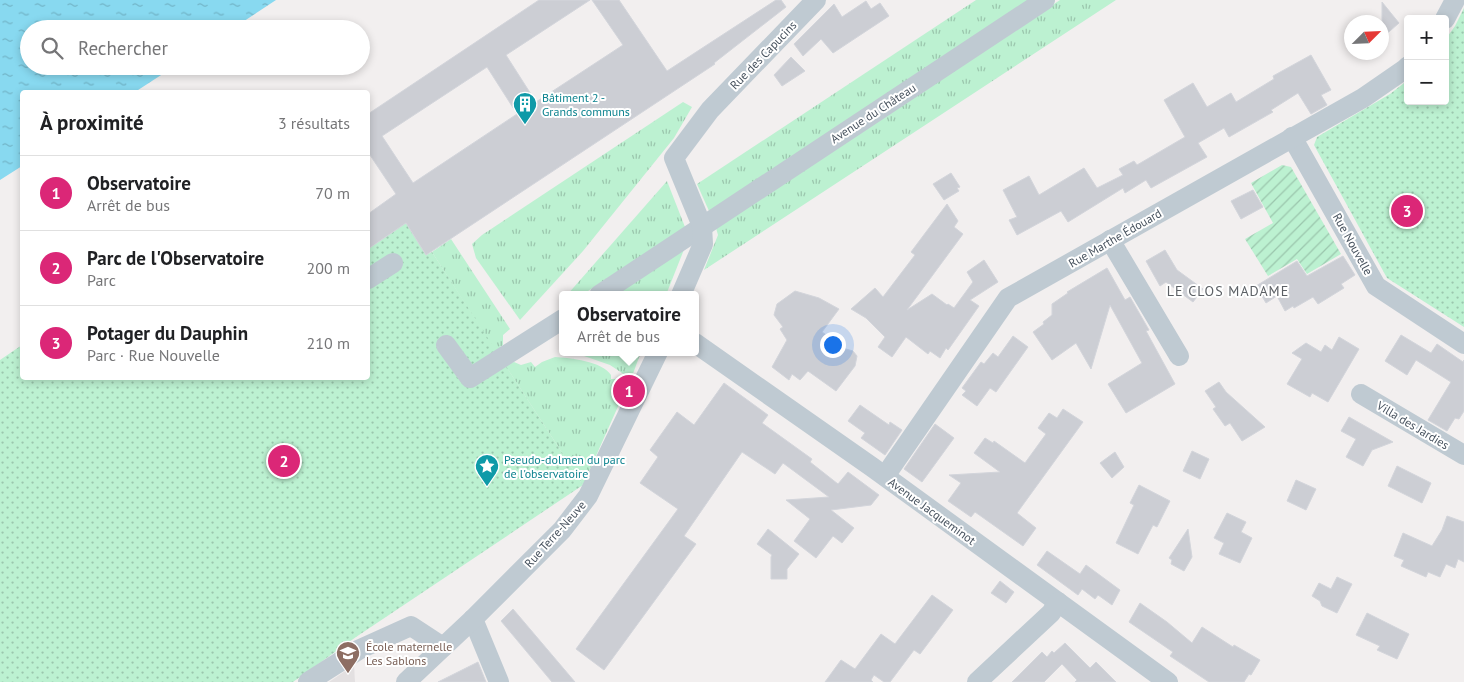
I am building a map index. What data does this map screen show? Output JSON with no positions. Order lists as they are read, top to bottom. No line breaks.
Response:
{"streets":{"street":["Rue des Capucins","Avenue du Château","Rue Marthe Édouard","Rue Nouvelle","Villa des Jardies","Avenue Jacqueminot","Rue Terre-Neuve"]},"crossings":[["Rue des Capucins","Avenue du Château"],["Rue Marthe Édouard","Rue Nouvelle"],["Rue Marthe Édouard","Avenue Jacqueminot"]],"districts":["LE CLOS MADAME"],"places":{"building":["Bâtiment 2 - Grands communs"],"place":["Pseudo-dolmen du parc de l'observatoire"],"school or university":["École maternelle Les Sablons"]},"north":"top right","page":{"map_buttons":["+","−"],"search":"Rechercher","heading":["À proximité","3 résultats"],"list":[{"mark":"1","name":"Observatoire","note":"Arrêt de bus","value":"70 m"},{"mark":"2","name":"Parc de l'Observatoire","note":"Parc","value":"200 m"},{"mark":"3","name":"Potager du Dauphin","note":"Parc · Rue Nouvelle","value":"210 m"}],"pins":["3","1","2"],"popup":["Observatoire","Arrêt de bus"]}}
